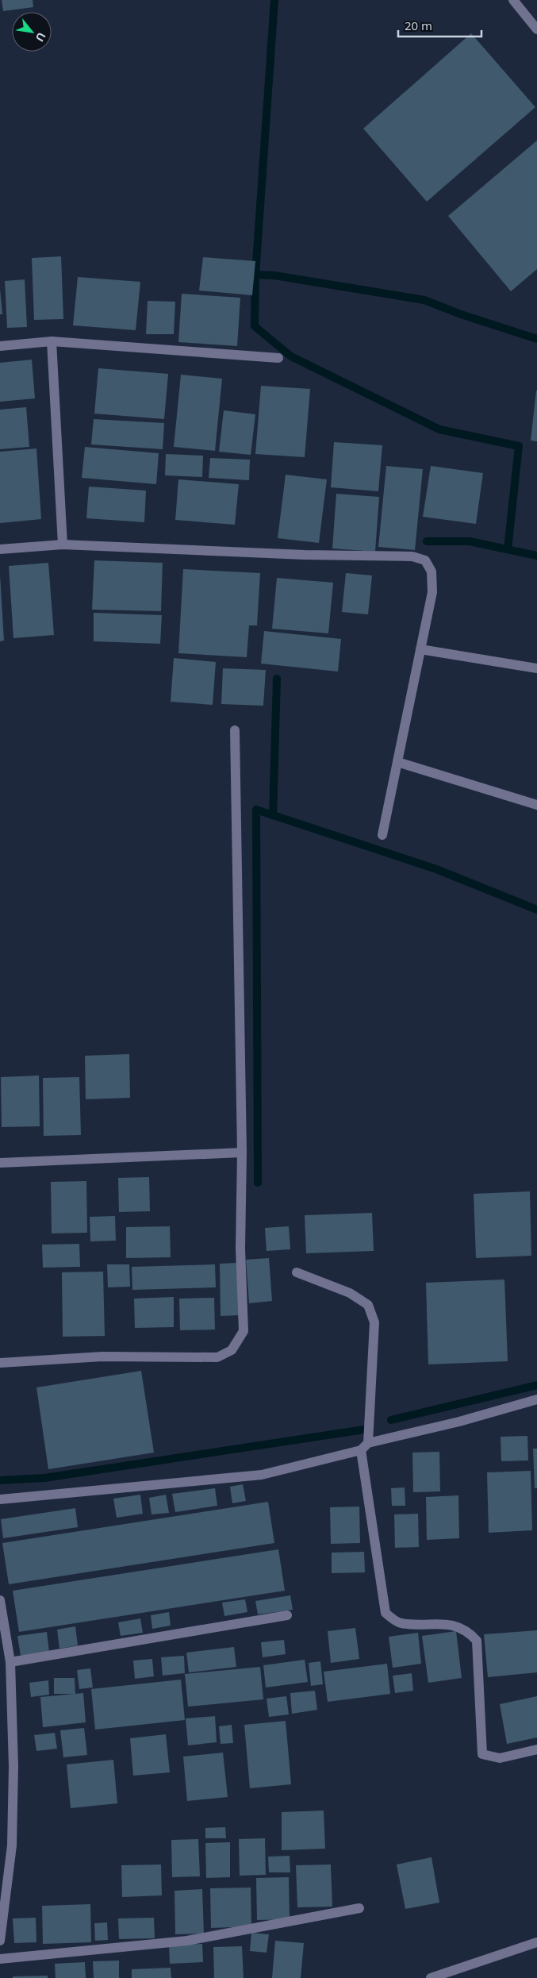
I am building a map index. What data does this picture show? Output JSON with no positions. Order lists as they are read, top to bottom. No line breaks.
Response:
{"scale_bar":"20 m","north":"bottom right"}
